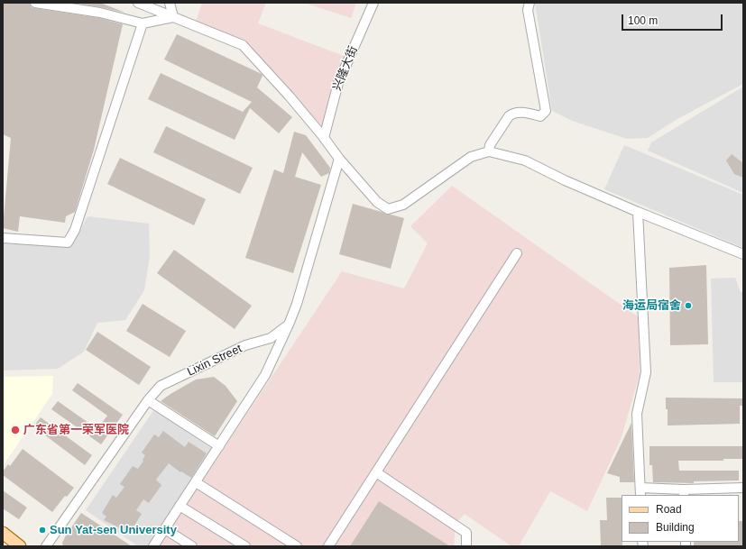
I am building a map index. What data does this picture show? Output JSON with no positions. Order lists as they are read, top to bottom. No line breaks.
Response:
{"streets":{"street":["兴隆大街","Lixin Street"]},"places":["海运局宿舍","广东省第一荣军医院","Sun Yat-sen University"],"legend":["Road","Building"],"scale_bar":"100 m"}
